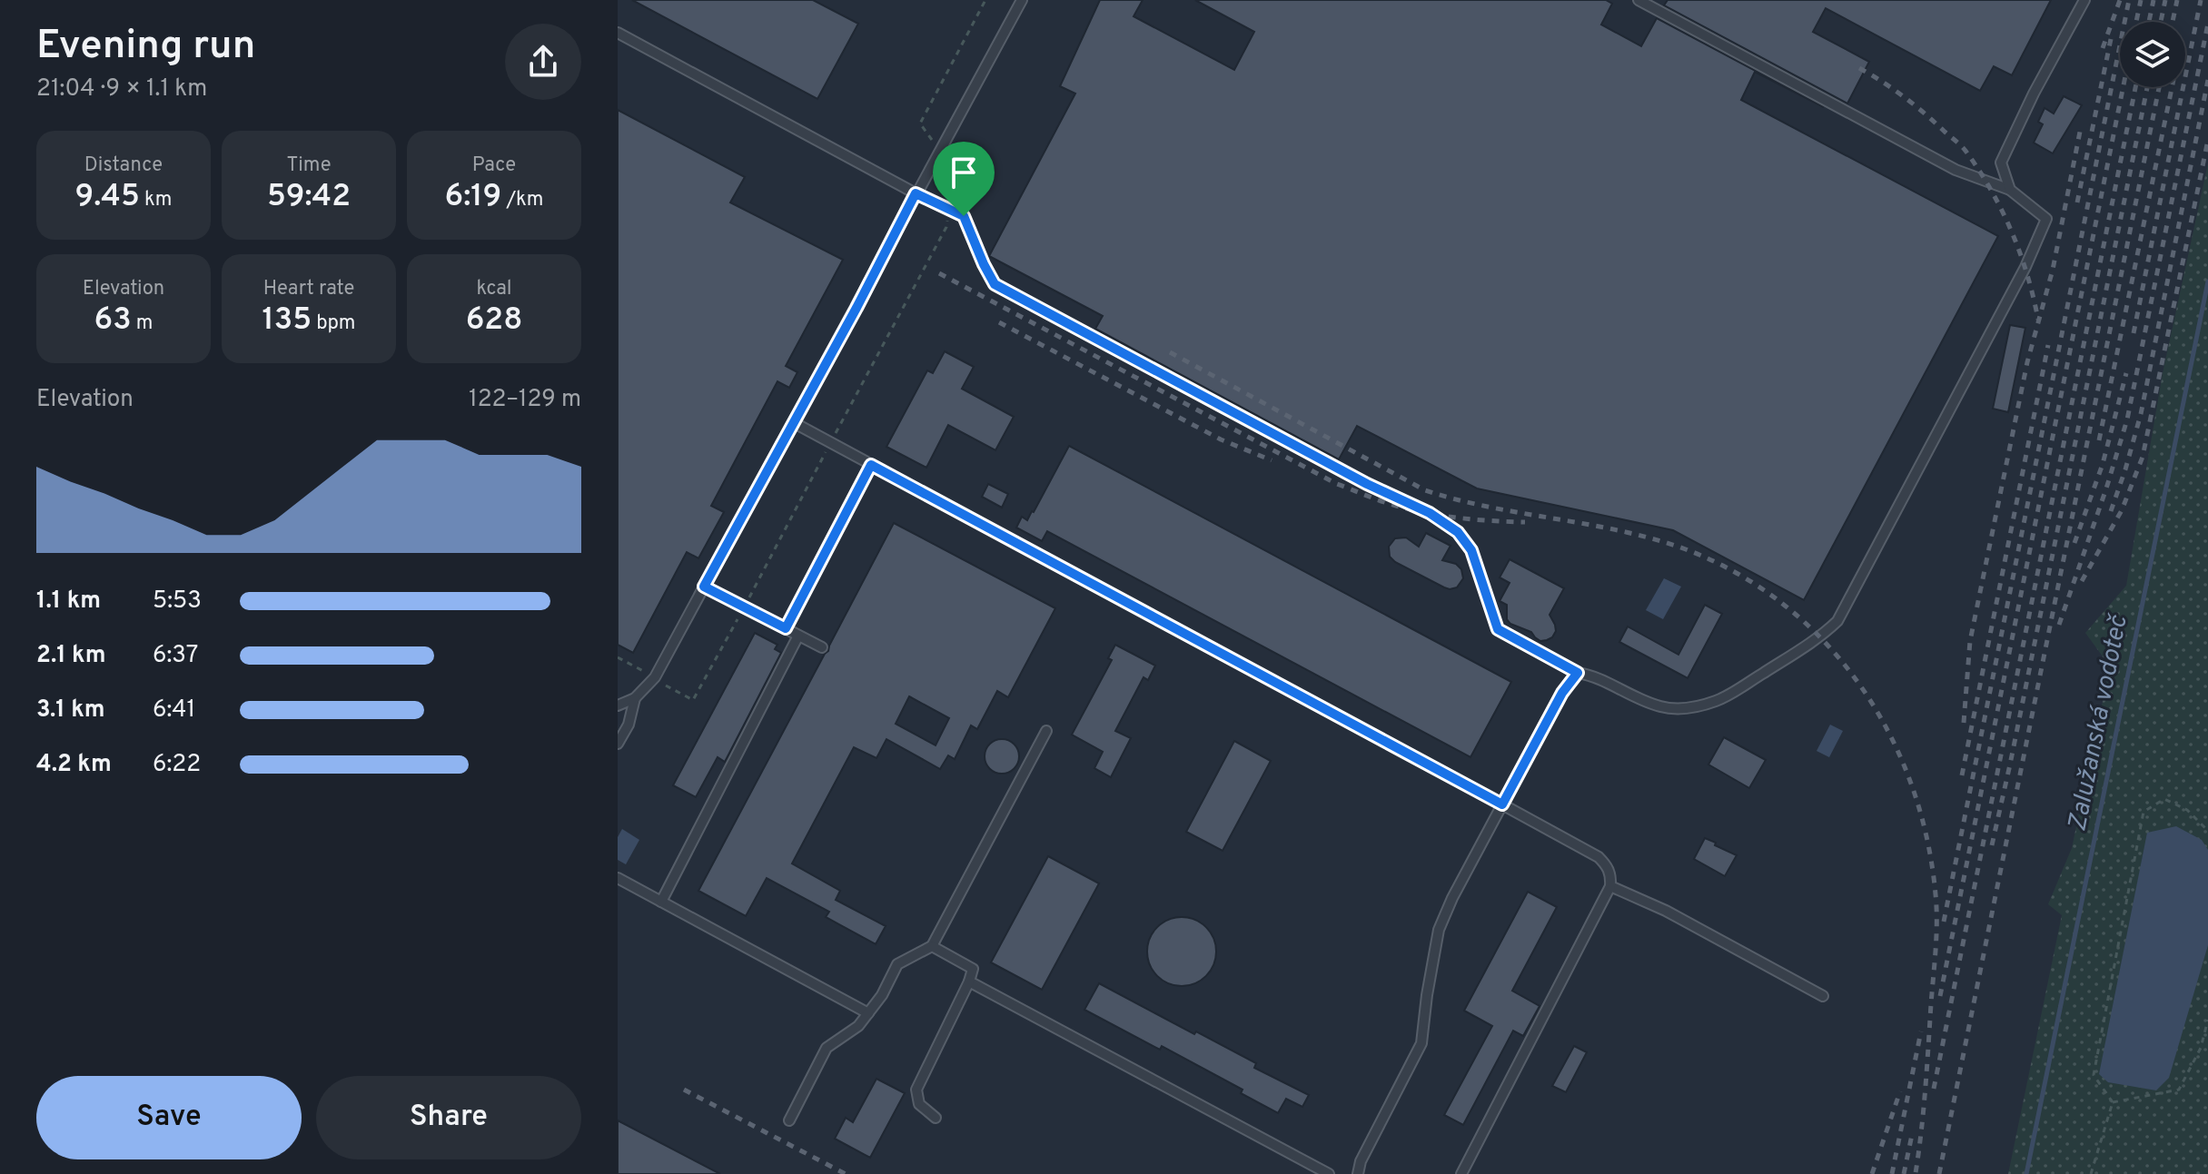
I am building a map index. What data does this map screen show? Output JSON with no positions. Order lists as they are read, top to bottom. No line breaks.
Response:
{"water":["Zalužanská vodoteč"],"page":{"heading":["Evening run","21:04 · 9 × 1.1 km"],"stats":[["Distance","9.45 km"],["Time","59:42"],["Pace","6:19 /km"],["Elevation","63 m"],["Heart rate","135 bpm"],["kcal","628"]],"chart":["Elevation","122–129 m"],"list":[{"name":"1.1 km","note":"5:53"},{"name":"2.1 km","note":"6:37"},{"name":"3.1 km","note":"6:41"},{"name":"4.2 km","note":"6:22"}],"buttons":["Save","Share"]}}
